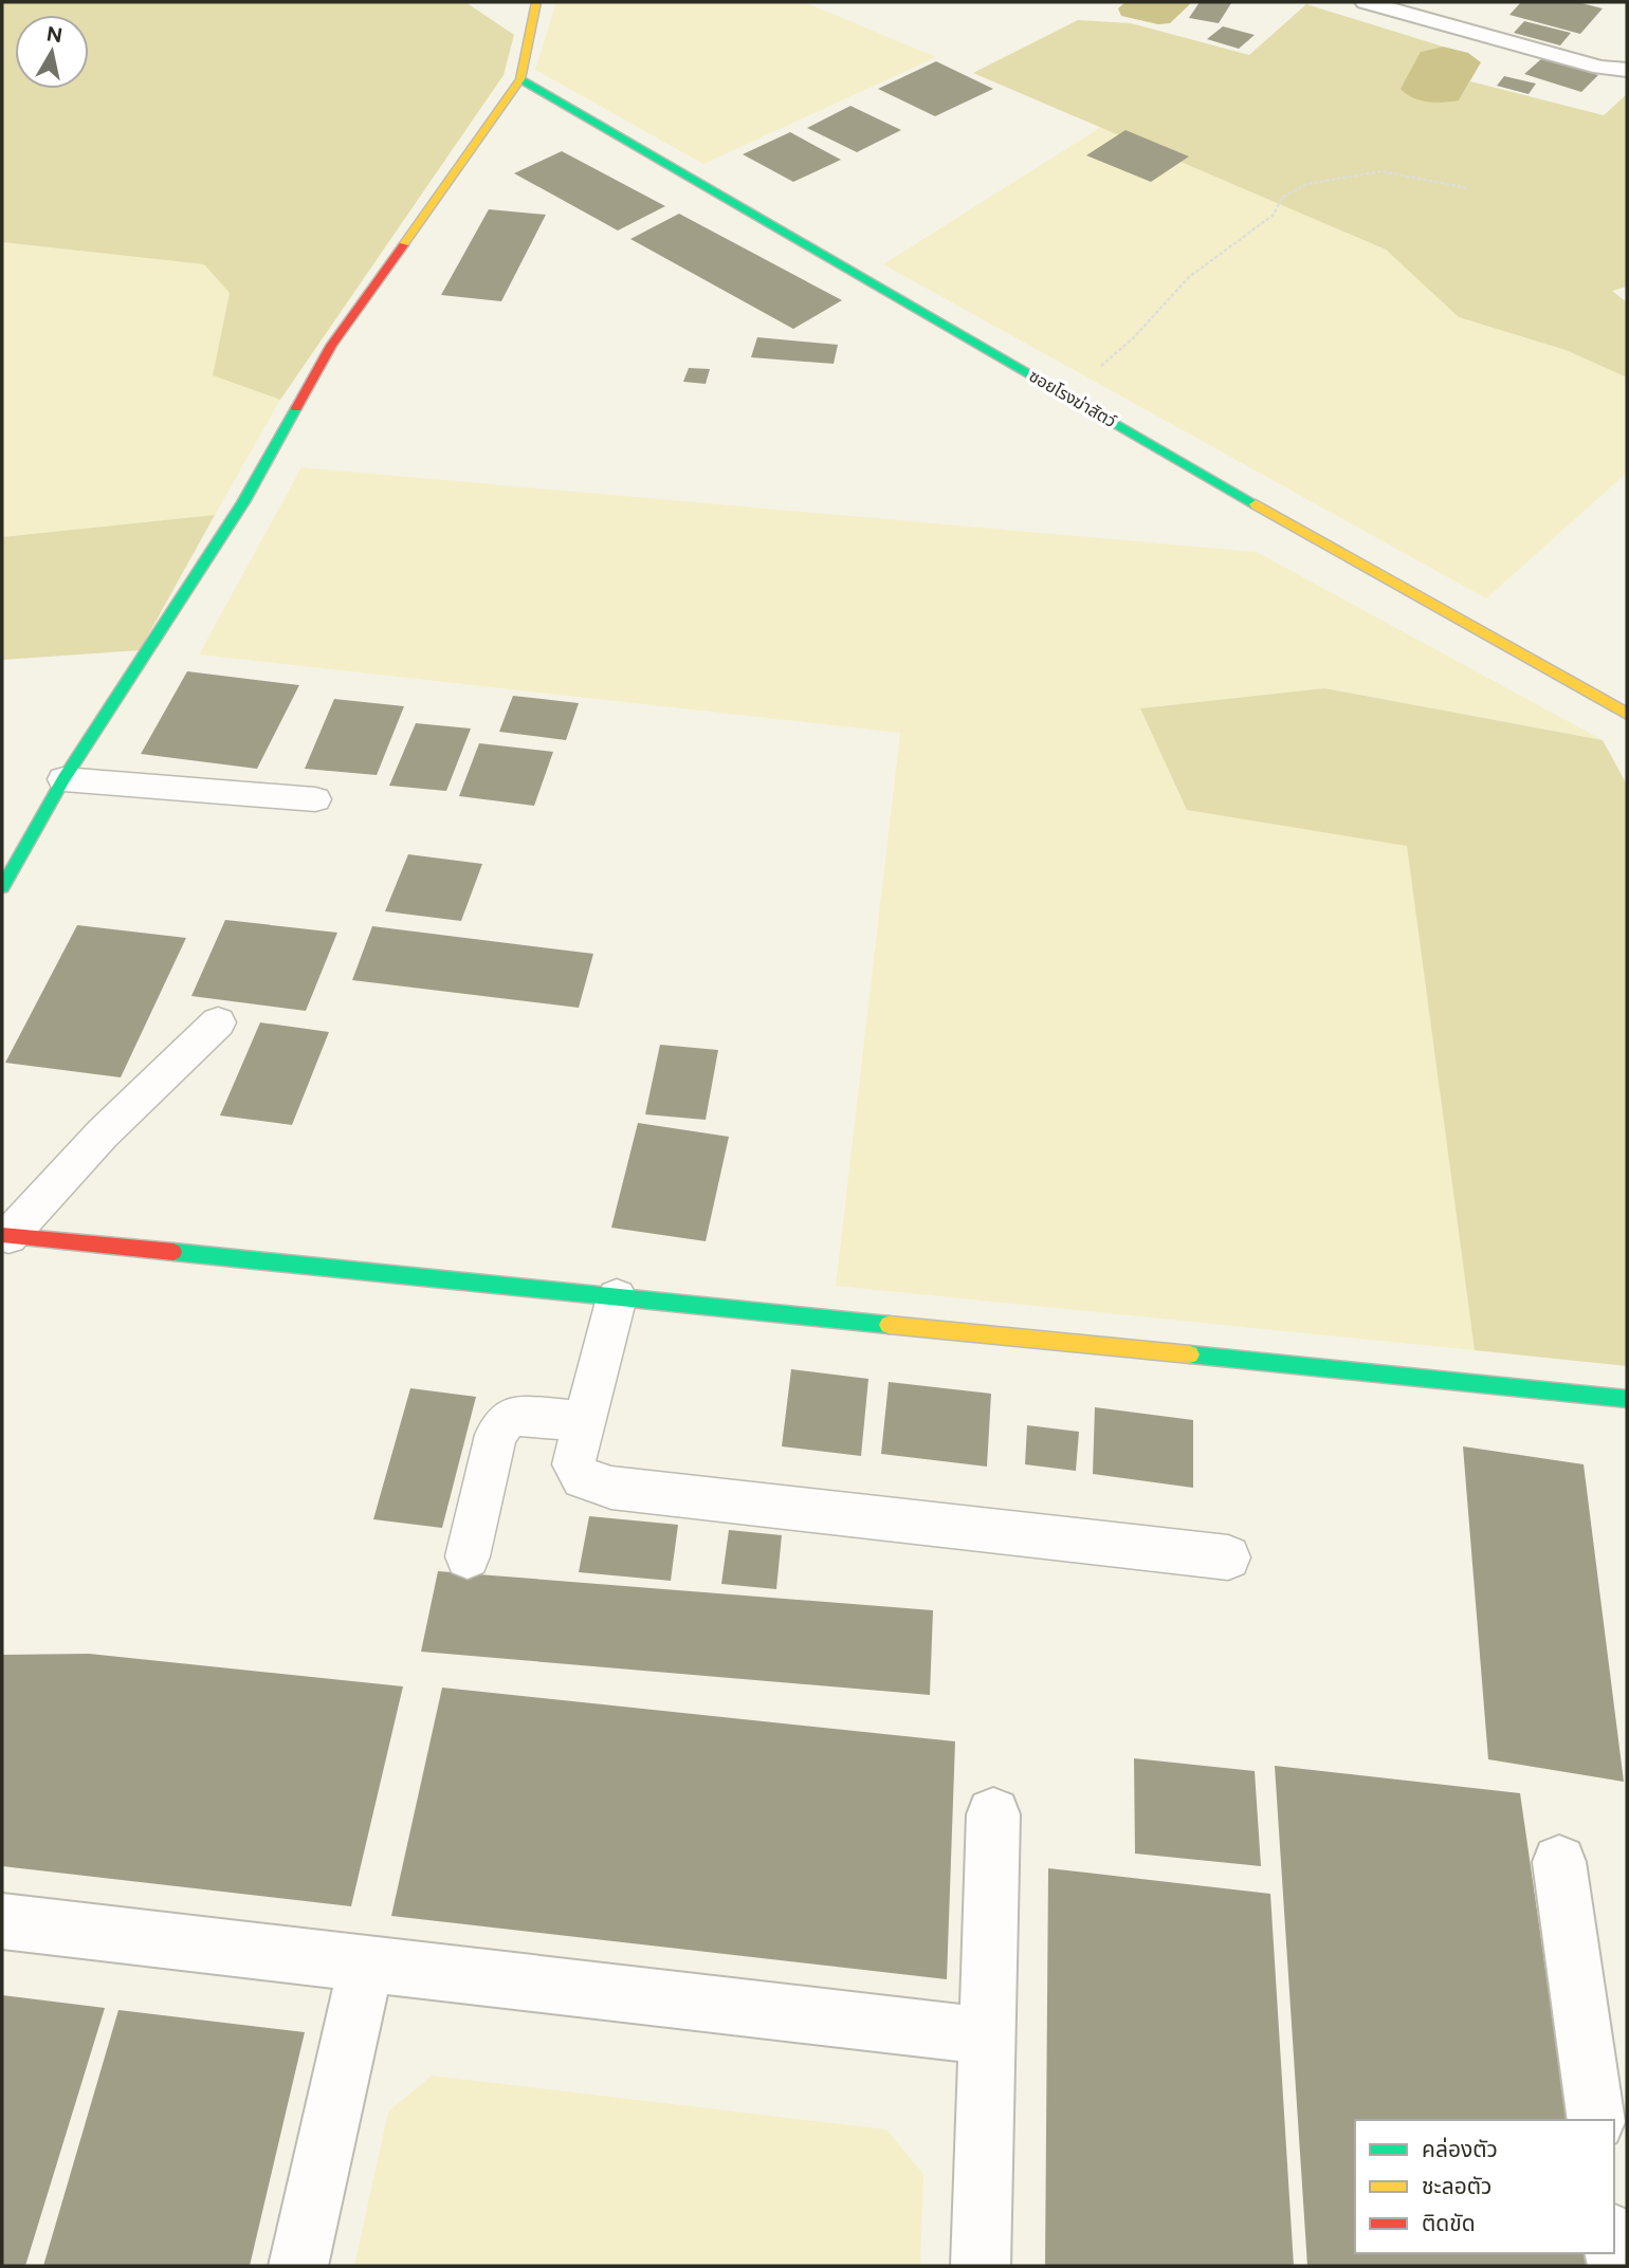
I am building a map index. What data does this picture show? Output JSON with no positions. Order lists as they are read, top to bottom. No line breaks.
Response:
{"streets":{"street":["ซอยโรงฆ่าสัตว์"]},"legend":["คล่องตัว","ชะลอตัว","ติดขัด"],"north":"top"}
